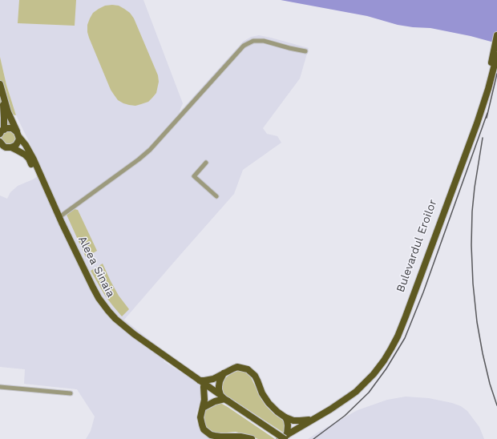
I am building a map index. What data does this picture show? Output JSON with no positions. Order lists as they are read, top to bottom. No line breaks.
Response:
{"streets":{"main road":["Bulevardul Eroilor","Aleea Sinaia"]}}
